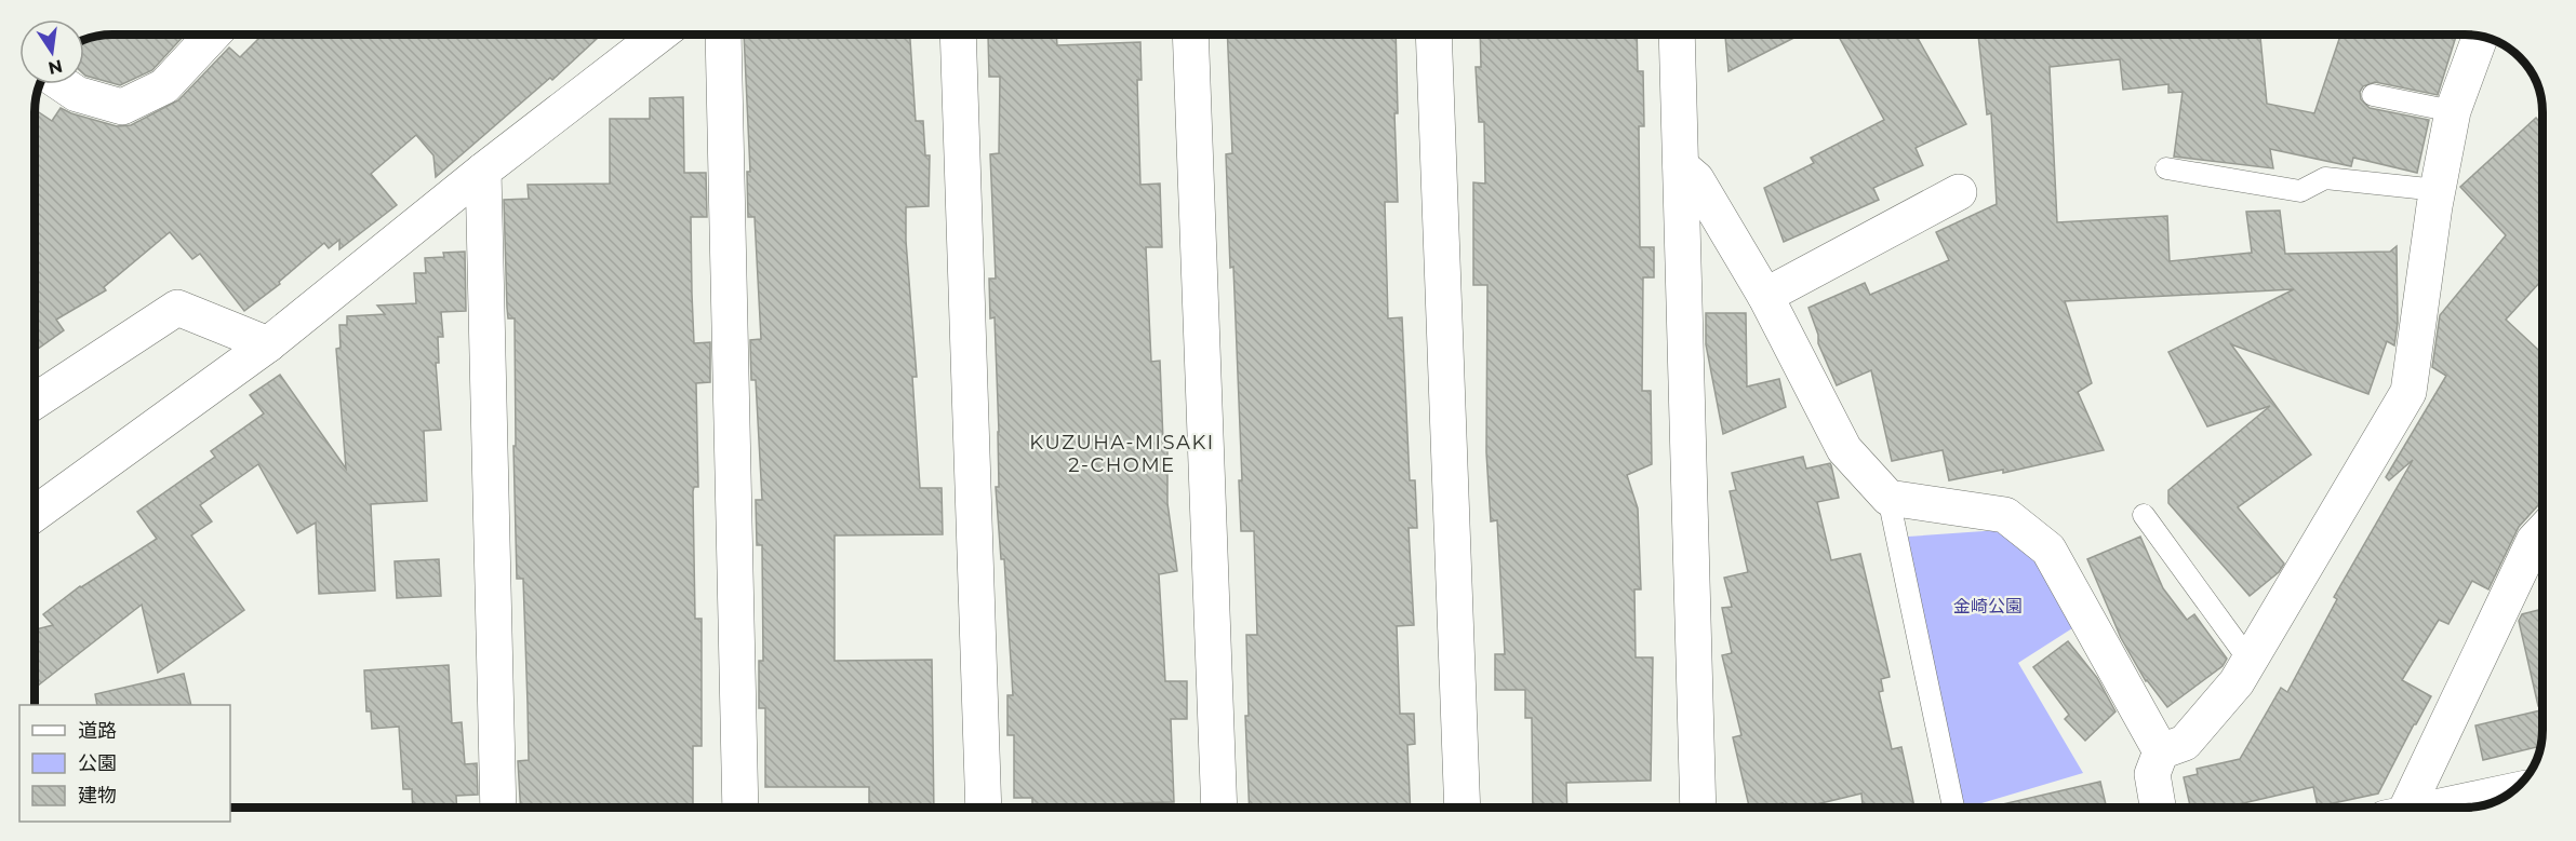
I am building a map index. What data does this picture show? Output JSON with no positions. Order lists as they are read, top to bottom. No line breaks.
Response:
{"districts":["KUZUHA-MISAKI 2-CHOME"],"parks":["金崎公園"],"legend":["道路","公園","建物"],"north":"bottom"}
